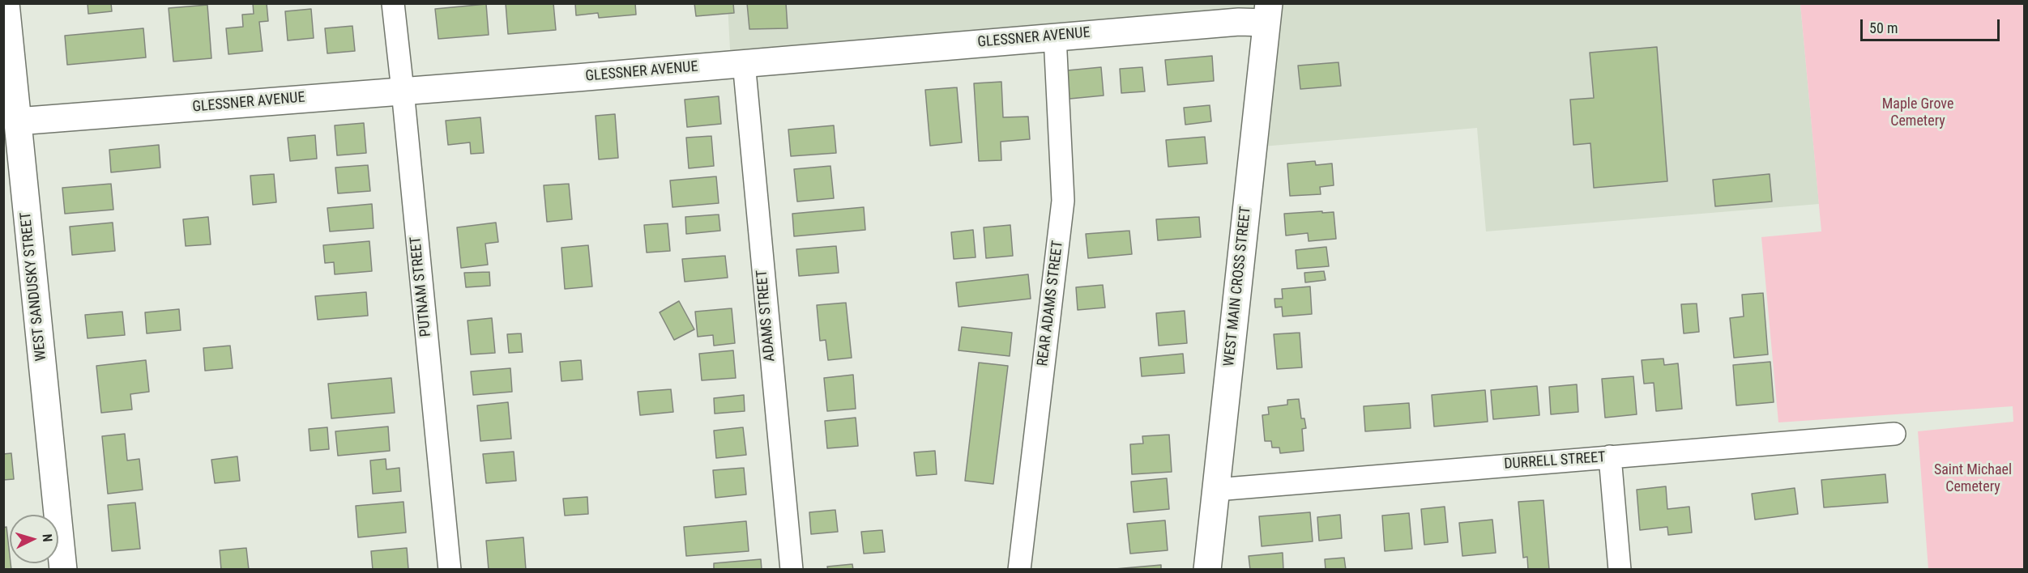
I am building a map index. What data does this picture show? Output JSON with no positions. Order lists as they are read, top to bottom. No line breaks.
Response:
{"streets":{"main road":["GLESSNER AVENUE","WEST SANDUSKY STREET","WEST MAIN CROSS STREET"],"street":["PUTNAM STREET","REAR ADAMS STREET","ADAMS STREET","DURRELL STREET"]},"crossings":[["GLESSNER AVENUE","WEST SANDUSKY STREET"],["GLESSNER AVENUE","PUTNAM STREET"],["GLESSNER AVENUE","WEST MAIN CROSS STREET"],["GLESSNER AVENUE","REAR ADAMS STREET"],["GLESSNER AVENUE","ADAMS STREET"],["WEST MAIN CROSS STREET","DURRELL STREET"]],"parks":["Maple Grove Cemetery","Saint Michael Cemetery"],"scale_bar":"50 m","north":"right"}
